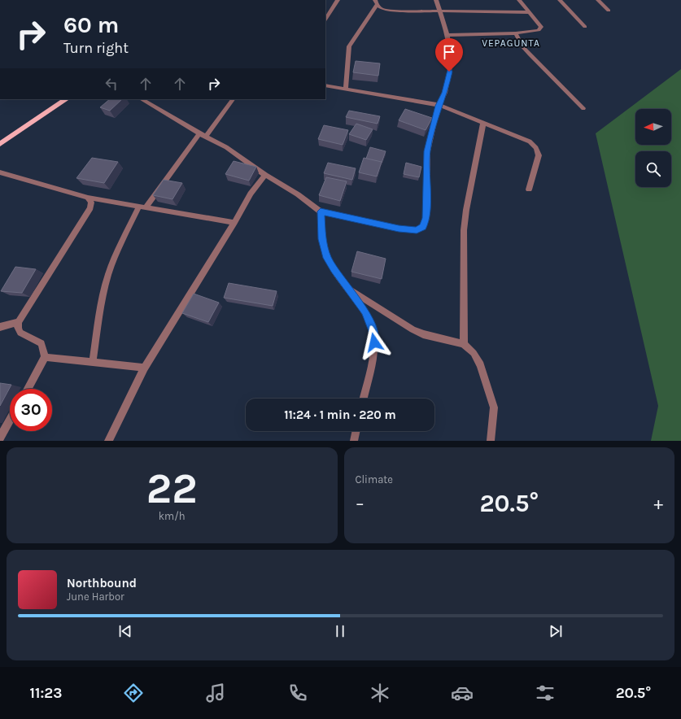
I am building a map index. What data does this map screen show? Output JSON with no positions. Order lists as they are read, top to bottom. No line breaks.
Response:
{"districts":["VEPAGUNTA"],"north":"left","page":{"turn":["60 m","Turn right"],"limit":"30","trip":"11:24 · 1 min · 220 m","tile":[["22","km/h"],"Climate"],"heat":["−","20.5°","+"],"song":["Northbound","June Harbor"],"tabs":["11:23","20.5°"]}}
